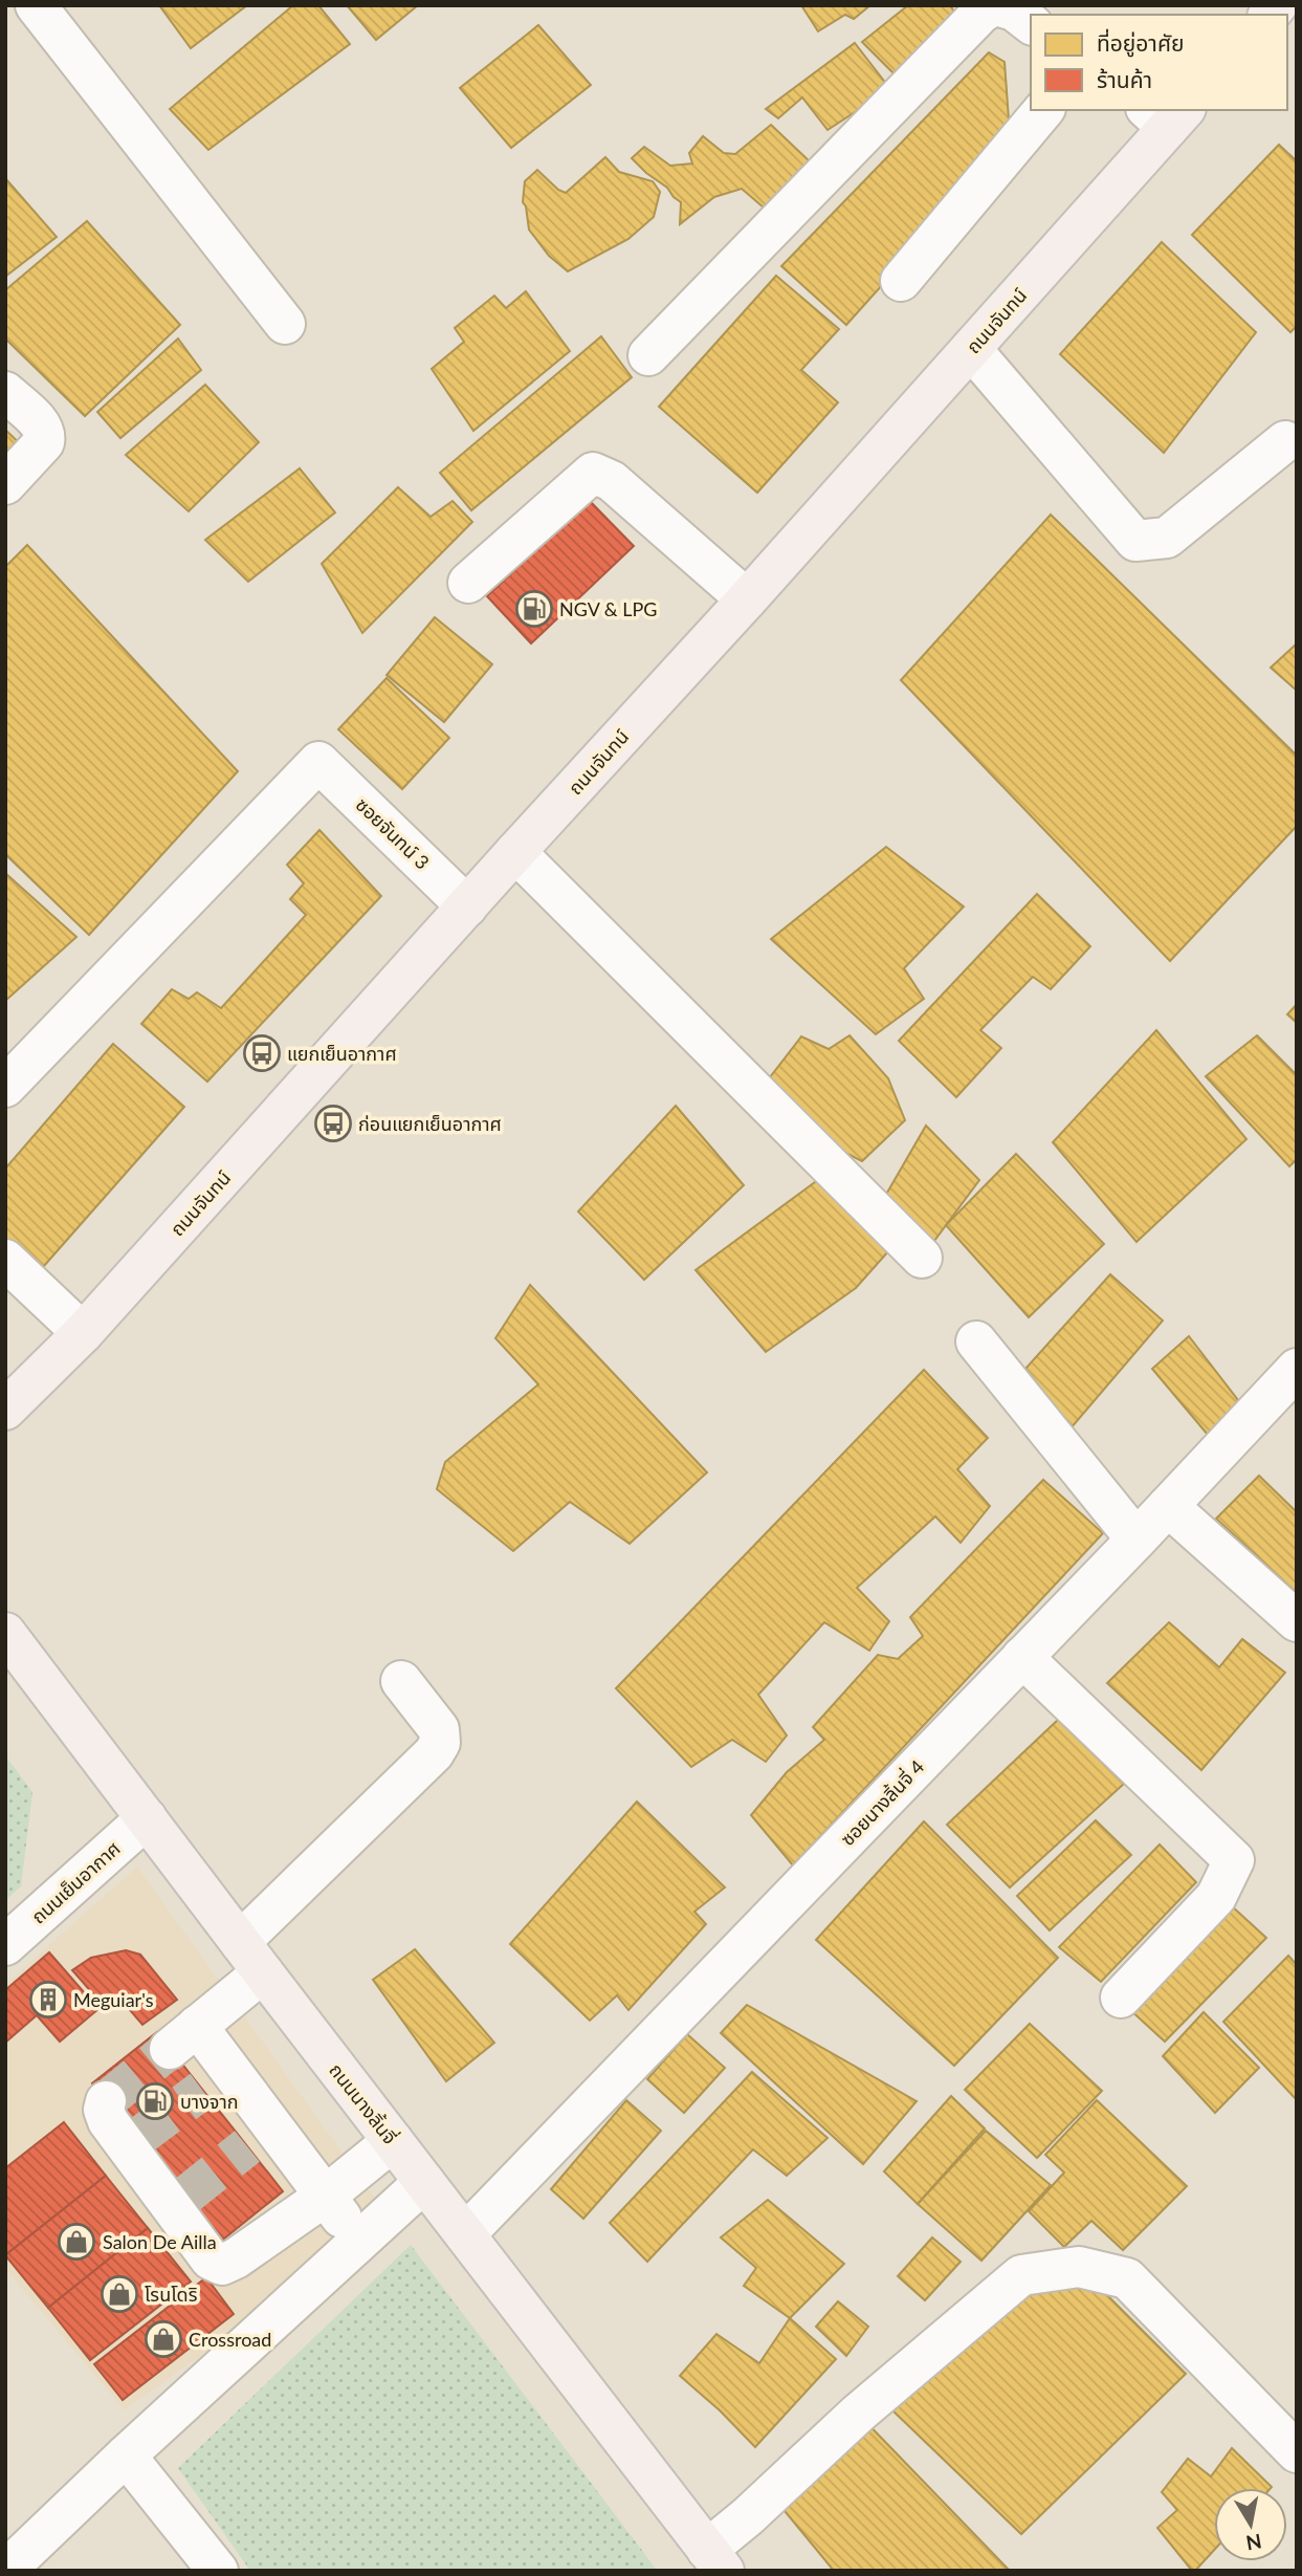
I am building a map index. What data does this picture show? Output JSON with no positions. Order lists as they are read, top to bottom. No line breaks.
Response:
{"streets":{"main road":["ถนนจันทน์","ถนนนางลิ้นจี่"],"street":["ซอยจันทน์ 3","ซอยนางลิ้นจี่ 4","ถนนเย็นอากาศ"]},"crossings":[["ถนนจันทน์","ซอยจันทน์ 3"],["ซอยนางลิ้นจี่ 4","ถนนนางลิ้นจี่"],["ถนนเย็นอากาศ","ถนนนางลิ้นจี่"]],"places":{"fuel station":["NGV & LPG","บางจาก"],"bus stop":["แยกเย็นอากาศ","ก่อนแยกเย็นอากาศ"],"building":["Meguiar's"],"shop":["Salon De Ailla","โรนโดริ","Crossroad"]},"legend":["ที่อยู่อาศัย","ร้านค้า"],"north":"bottom"}
